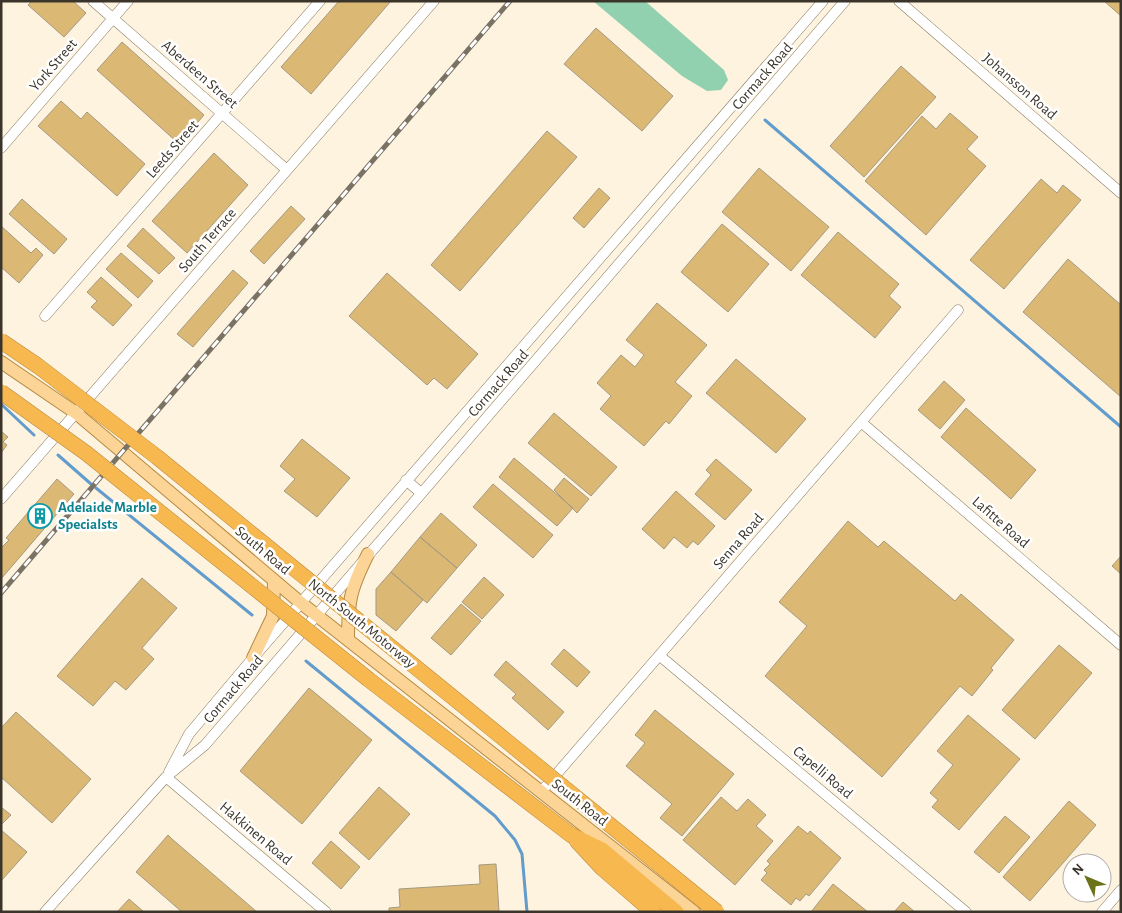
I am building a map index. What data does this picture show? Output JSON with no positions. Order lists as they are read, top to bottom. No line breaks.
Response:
{"streets":{"highway":["North South Motorway"],"main road":["South Road"],"street":["York Street","Aberdeen Street","Cormack Road","Johansson Road","Leeds Street","South Terrace","Lafitte Road","Senna Road","Capelli Road","Hakkinen Road"]},"crossings":[["York Street","Aberdeen Street"],["Aberdeen Street","Leeds Street"],["Aberdeen Street","South Terrace"],["Cormack Road","South Road"],["Cormack Road","Hakkinen Road"],["South Terrace","South Road"],["Lafitte Road","Senna Road"],["Senna Road","South Road"],["Senna Road","Capelli Road"]],"places":{"building":["Adelaide Marble Specialsts"]},"north":"top left"}
